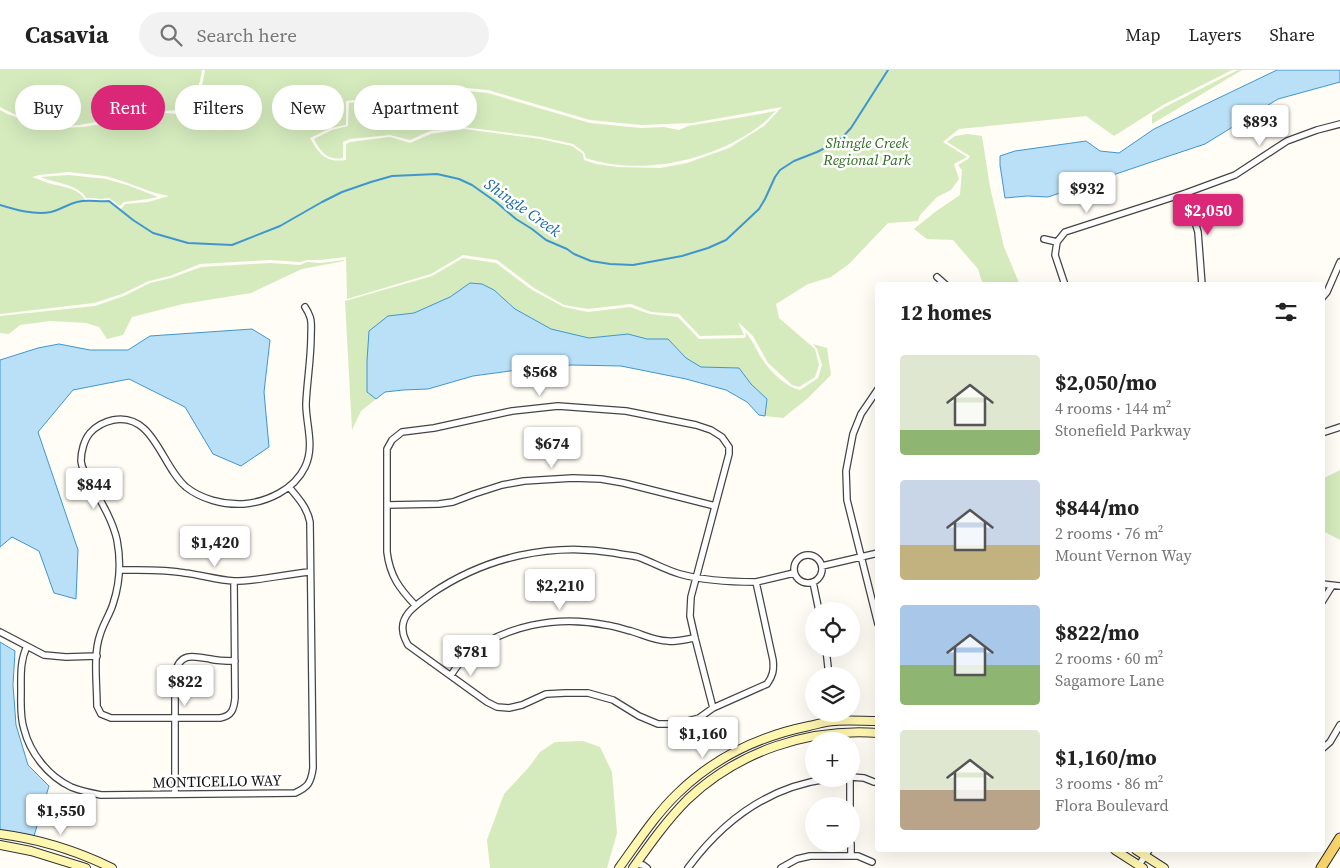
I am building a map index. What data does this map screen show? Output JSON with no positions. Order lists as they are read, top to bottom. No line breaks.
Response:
{"streets":{"street":["MONTICELLO WAY"]},"water":["Shingle Creek"],"parks":["Shingle Creek Regional Park"],"page":{"header":"Casavia","search":"Search here","nav":["Map","Layers","Share"],"chip":["Buy","Rent","Filters","New","Apartment"],"price":["$893","$932","$2,050","$568","$674","$844","$1,420","$2,210","$781","$822","$1,160","$1,550"],"heading":"12 homes","list":[{"name":"$2,050/mo","note":"4 rooms · 144 m² · Stonefield Parkway"},{"name":"$844/mo","note":"2 rooms · 76 m² · Mount Vernon Way"},{"name":"$822/mo","note":"2 rooms · 60 m² · Sagamore Lane"},{"name":"$1,160/mo","note":"3 rooms · 86 m² · Flora Boulevard"}],"map_buttons":["+","−"]}}
